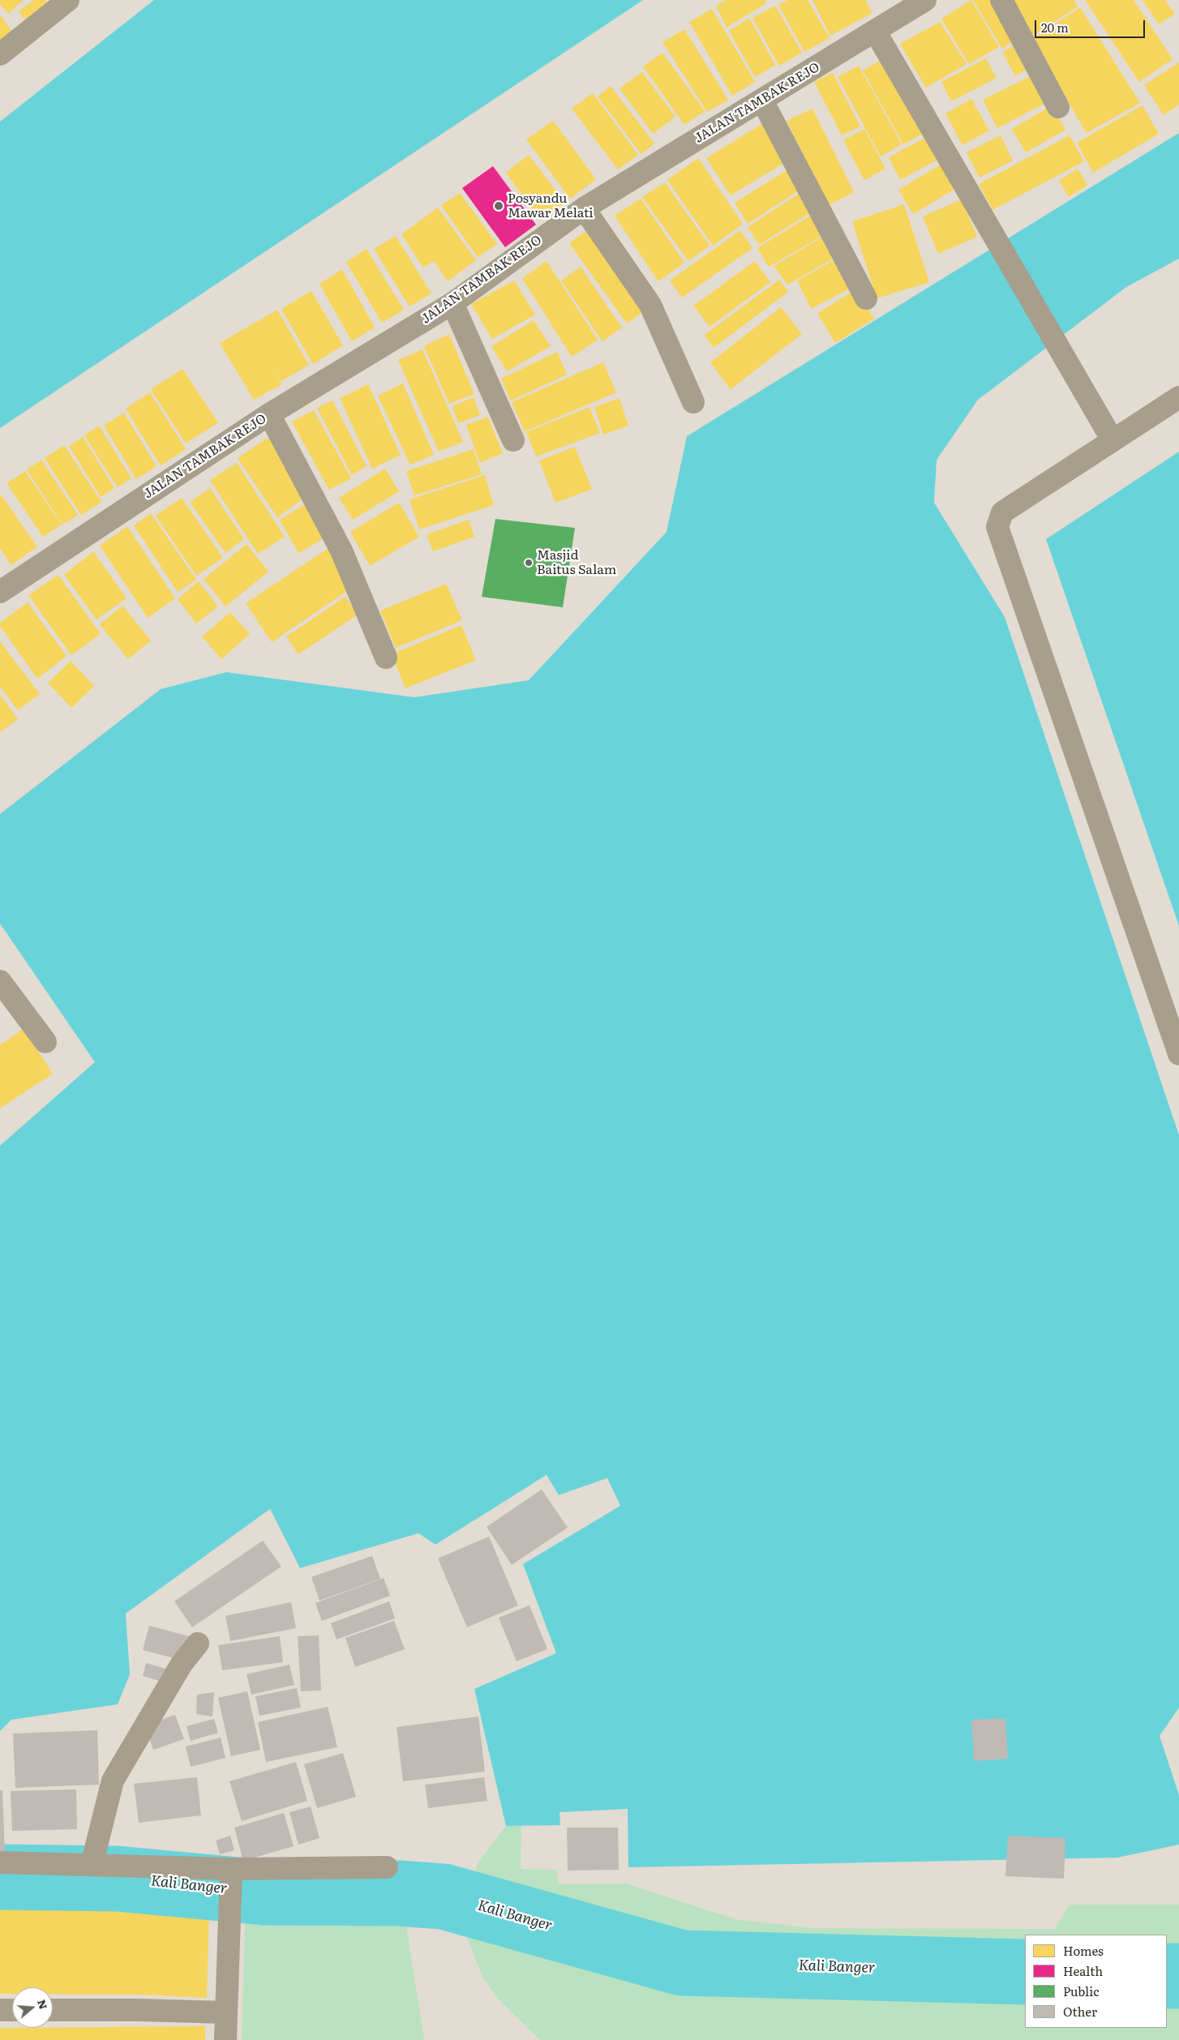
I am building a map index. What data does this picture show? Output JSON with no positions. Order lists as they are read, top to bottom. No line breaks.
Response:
{"streets":{"street":["JALAN TAMBAK REJO"]},"water":["Kali Banger"],"places":["Posyandu Mawar Melati","Masjid Baitus Salam"],"legend":["Homes","Health","Public","Other"],"scale_bar":"20 m","north":"right"}
